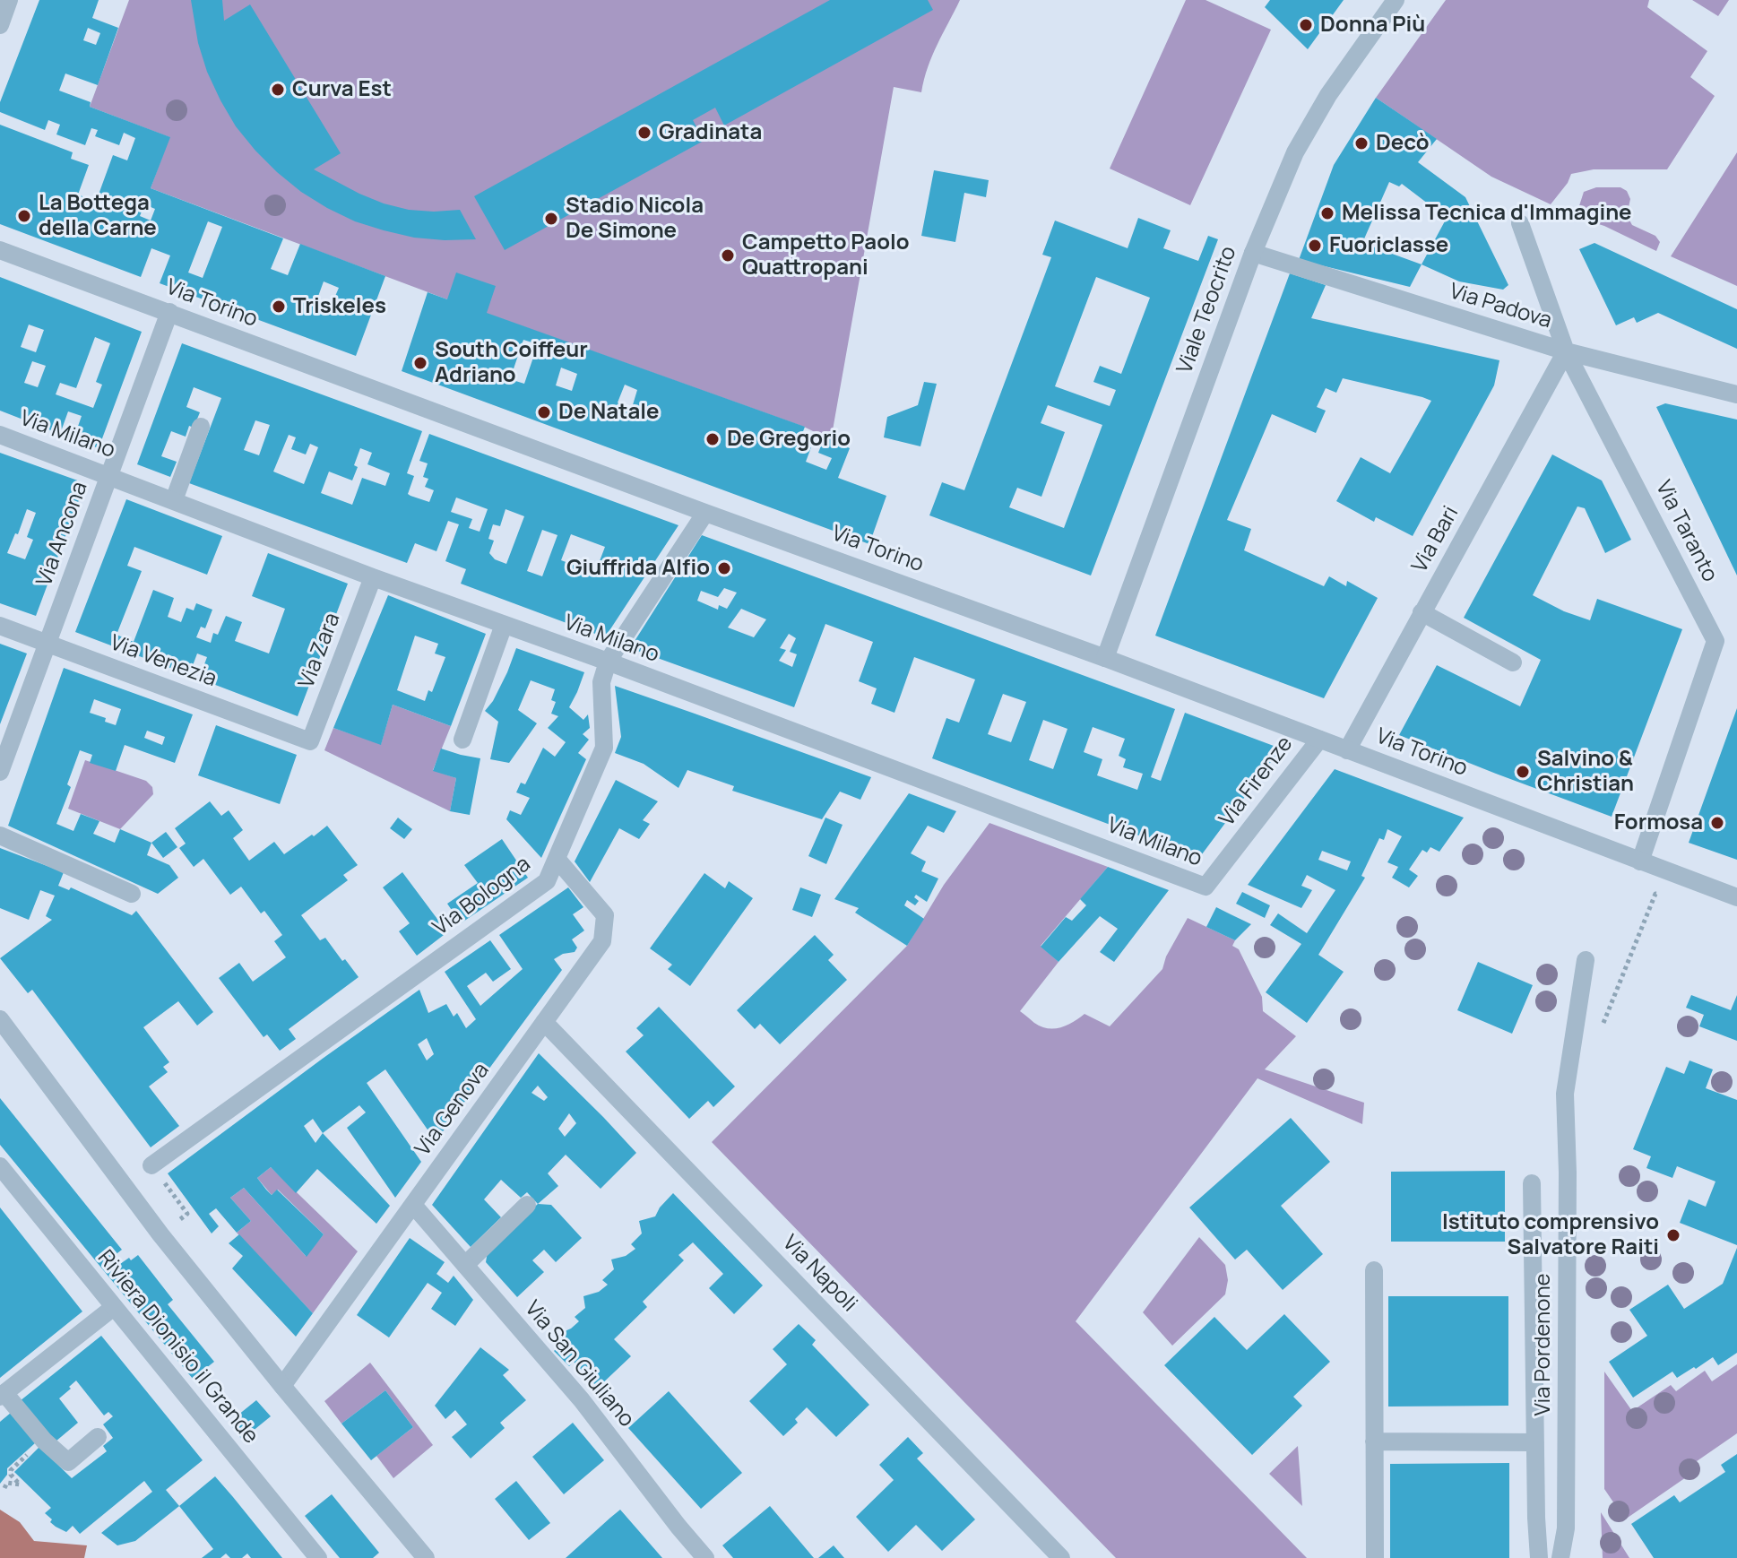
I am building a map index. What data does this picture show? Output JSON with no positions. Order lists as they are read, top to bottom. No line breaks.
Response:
{"streets":{"street":["Via Torino","Via Padova","Viale Teocrito","Via Milano","Via Taranto","Via Ancona","Via Bari","Via Zara","Via Venezia","Via Firenze","Via Bologna","Via Genova","Via Napoli","Via Pordenone","Riviera Dionisio il Grande","Via San Giuliano"]},"crossings":[["Via Torino","Viale Teocrito"],["Via Torino","Via Taranto"],["Via Torino","Via Ancona"],["Via Torino","Via Bari"],["Via Torino","Via Firenze"],["Via Torino","Via Bologna"],["Via Padova","Viale Teocrito"],["Via Padova","Via Taranto"],["Via Padova","Via Bari"],["Via Milano","Via Ancona"],["Via Milano","Via Zara"],["Via Milano","Via Firenze"],["Via Milano","Via Bologna"],["Via Taranto","Via Bari"],["Via Ancona","Via Venezia"],["Via Zara","Via Venezia"],["Via Bologna","Via Genova"],["Via Genova","Via Napoli"],["Via Genova","Via San Giuliano"]],"places":["Donna Più","Curva Est","Gradinata","Decò","Melissa Tecnica d'Immagine","La Bottega della Carne","Stadio Nicola De Simone","Fuoriclasse","Campetto Paolo Quattropani","Triskeles","South Coiffeur Adriano","De Natale","De Gregorio","Giuffrida Alfio","Salvino & Christian","Formosa","Istituto comprensivo Salvatore Raiti"]}
